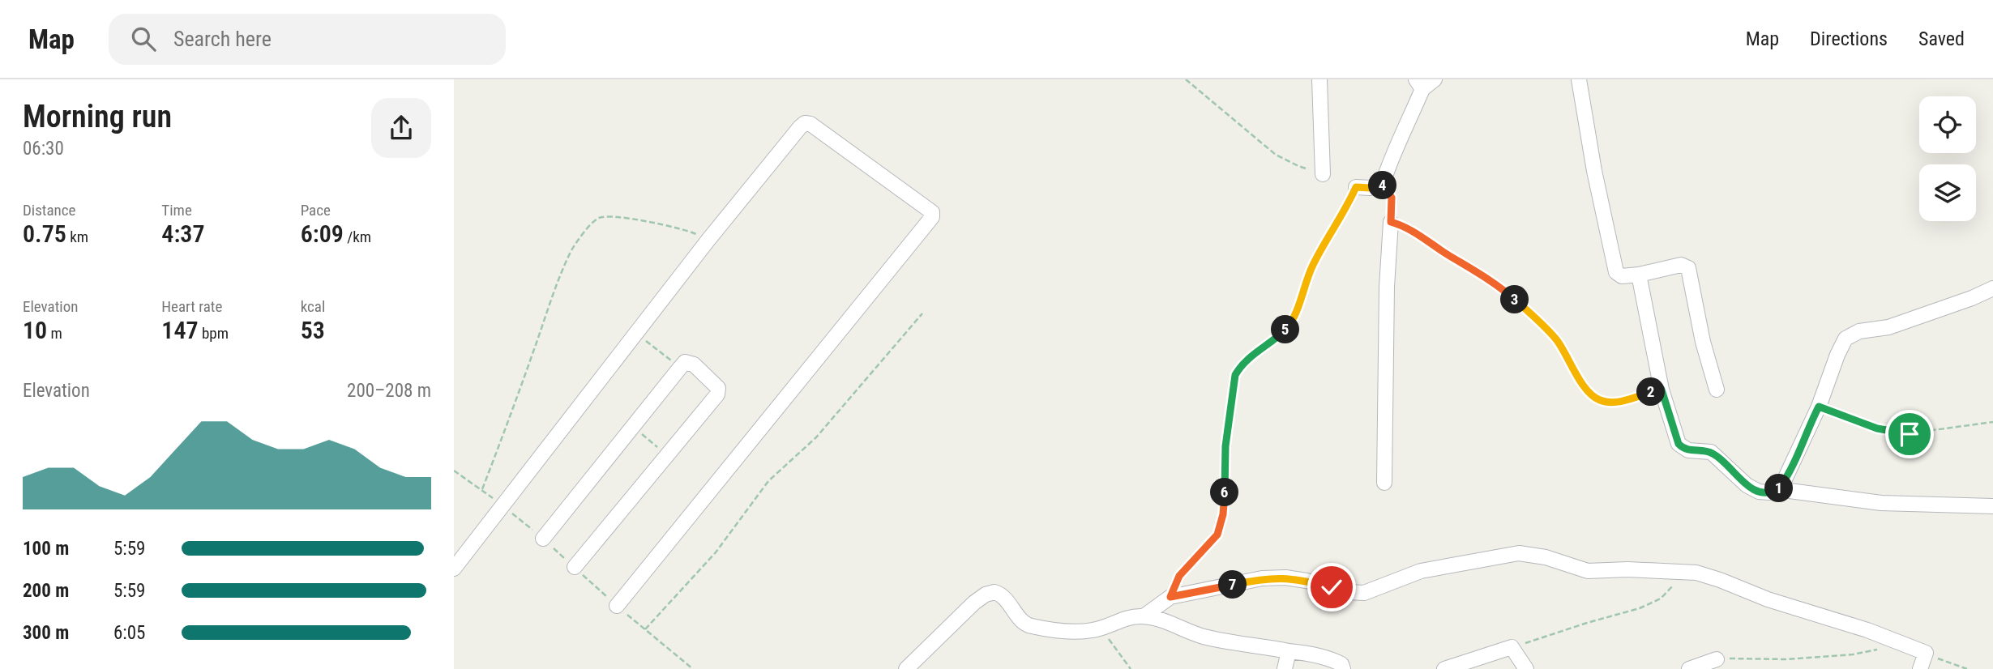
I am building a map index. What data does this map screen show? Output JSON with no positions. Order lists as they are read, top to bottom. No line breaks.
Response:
{"page":{"header":"Map","search":"Search here","nav":["Map","Directions","Saved"],"heading":["Morning run","06:30"],"pins":["4","3","5","2","1","6","7"],"stats":[["Distance","0.75 km"],["Time","4:37"],["Pace","6:09 /km"],["Elevation","10 m"],["Heart rate","147 bpm"],["kcal","53"]],"chart":["Elevation","200–208 m"],"list":[{"name":"100 m","note":"5:59"},{"name":"200 m","note":"5:59"},{"name":"300 m","note":"6:05"}]}}
